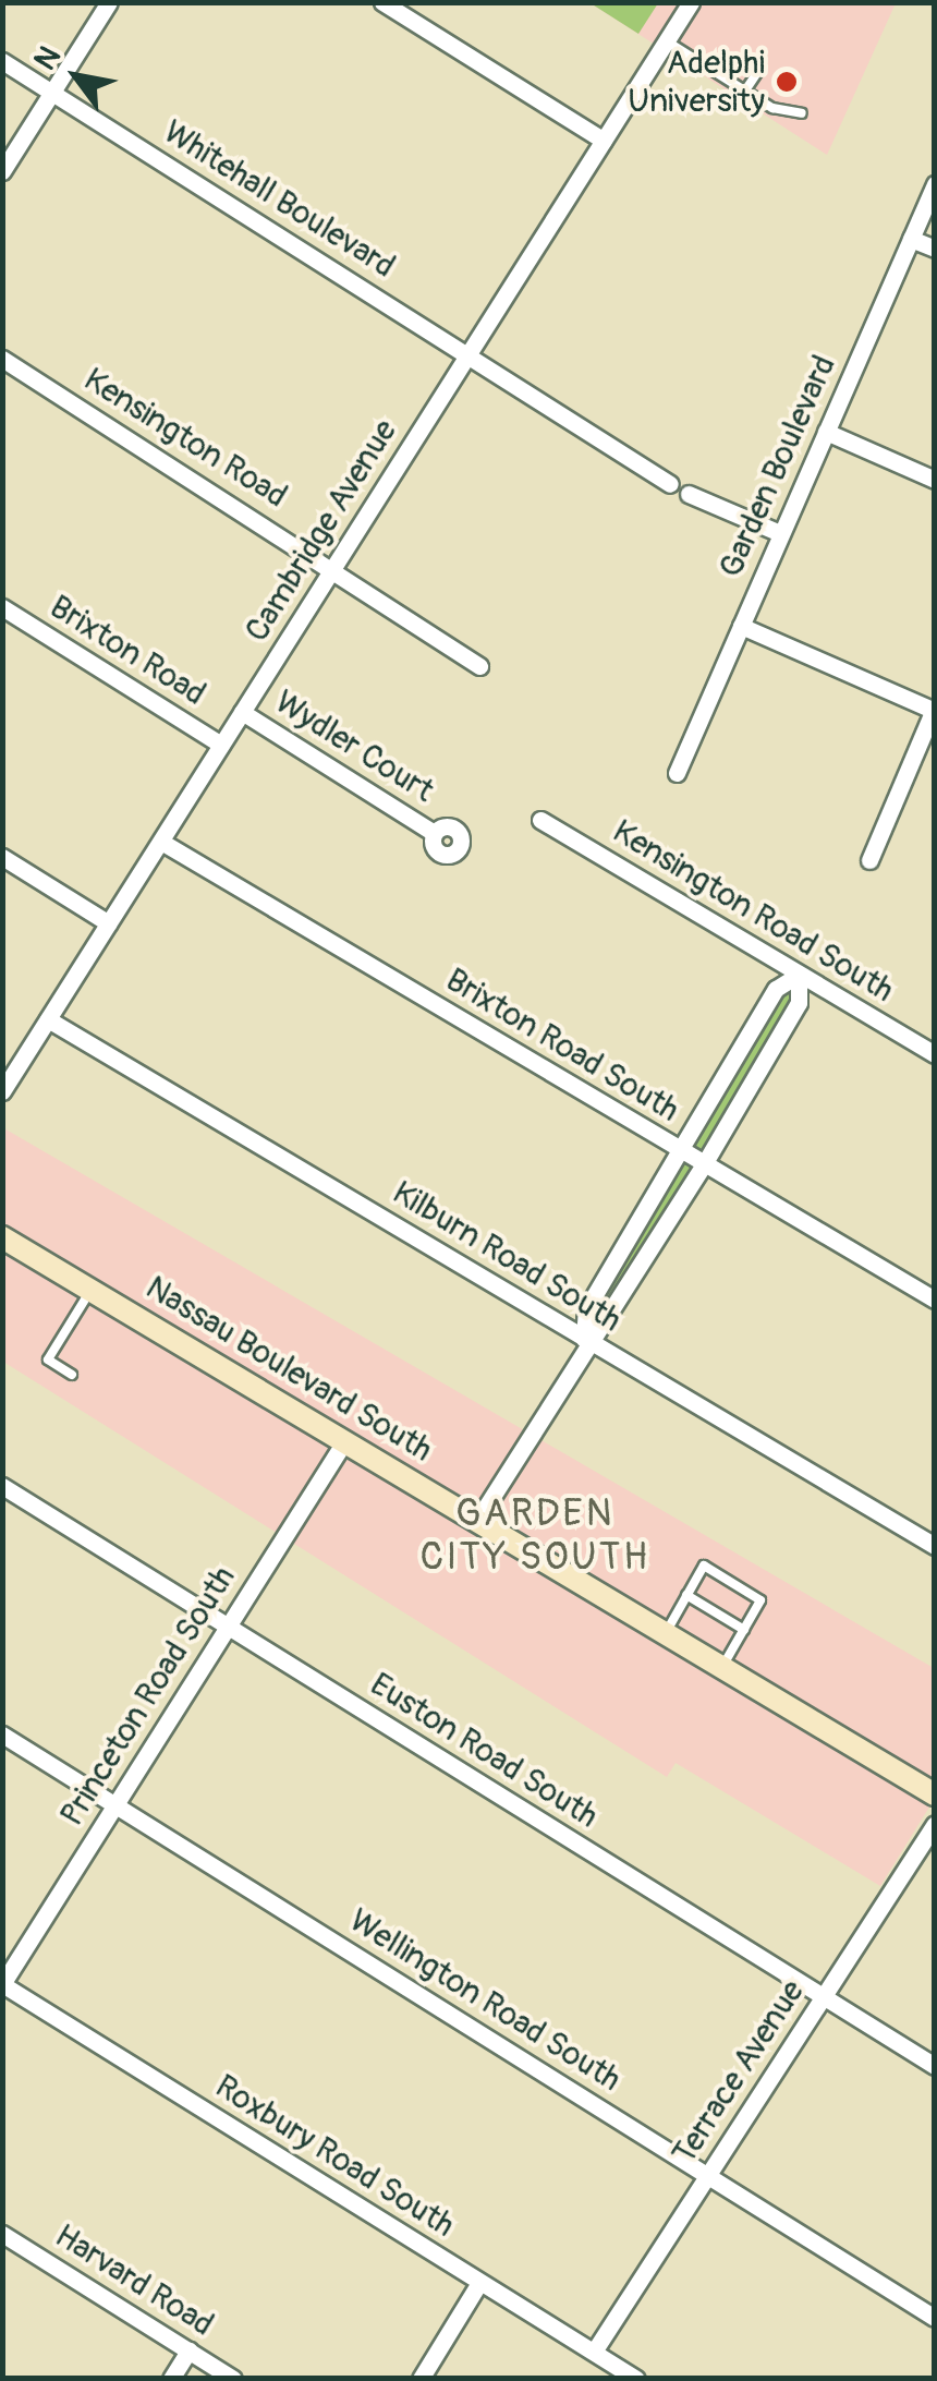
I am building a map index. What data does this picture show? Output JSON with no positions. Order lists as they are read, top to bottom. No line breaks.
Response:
{"streets":{"main road":["Nassau Boulevard South"],"street":["Whitehall Boulevard","Kensington Road","Garden Boulevard","Cambridge Avenue","Brixton Road","Wydler Court","Kensington Road South","Brixton Road South","Kilburn Road South","Princeton Road South","Euston Road South","Wellington Road South","Terrace Avenue","Roxbury Road South","Harvard Road"]},"crossings":[["Whitehall Boulevard","Cambridge Avenue"],["Kensington Road","Cambridge Avenue"],["Cambridge Avenue","Brixton Road"],["Cambridge Avenue","Wydler Court"],["Cambridge Avenue","Brixton Road South"],["Cambridge Avenue","Kilburn Road South"],["Nassau Boulevard South","Princeton Road South"],["Princeton Road South","Euston Road South"],["Princeton Road South","Wellington Road South"],["Princeton Road South","Roxbury Road South"],["Euston Road South","Terrace Avenue"],["Wellington Road South","Terrace Avenue"],["Terrace Avenue","Roxbury Road South"]],"districts":["GARDEN CITY SOUTH"],"places":["Adelphi University"],"north":"top left"}
